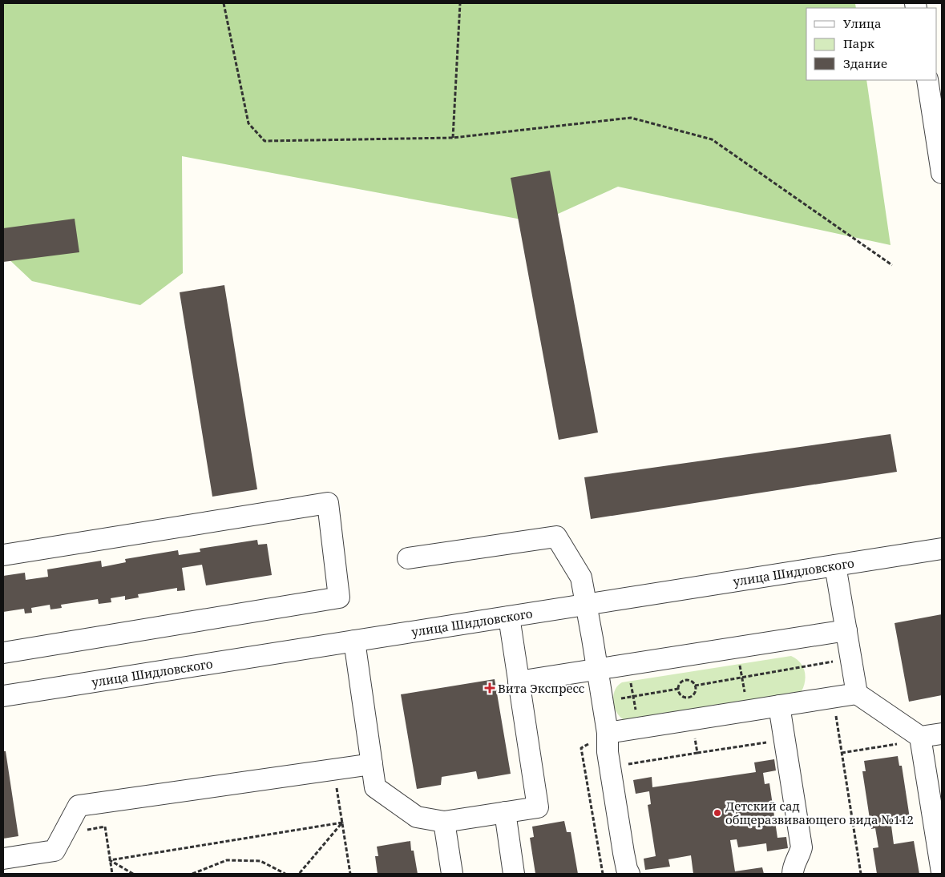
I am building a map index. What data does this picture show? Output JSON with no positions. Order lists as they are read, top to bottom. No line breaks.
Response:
{"streets":{"street":["улица Шидловского"]},"places":{"health":["Вита Экспресс"],"other":["Детский сад общеразвивающего вида №112"]},"legend":["Улица","Парк","Здание"]}
